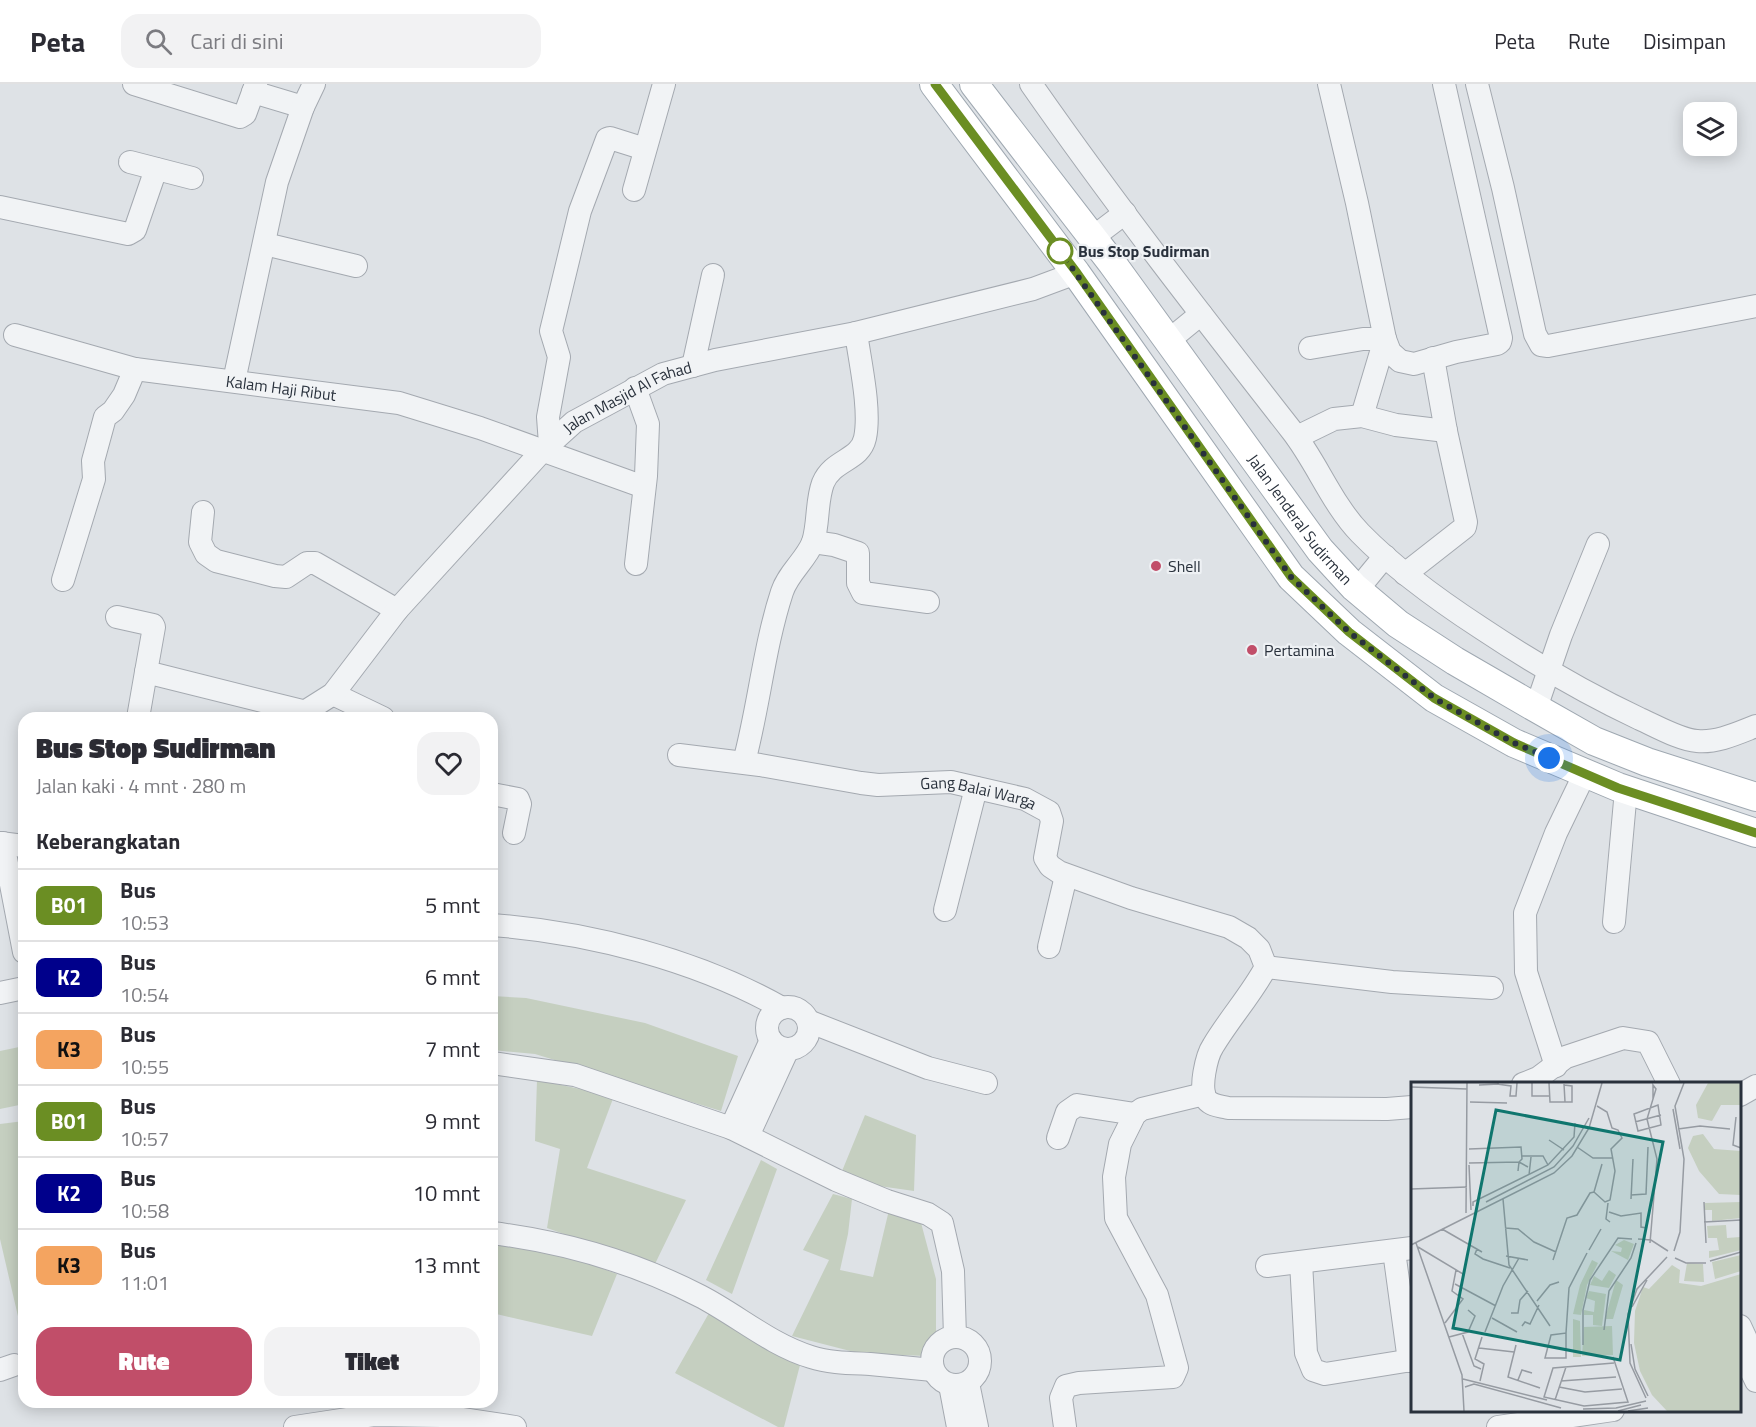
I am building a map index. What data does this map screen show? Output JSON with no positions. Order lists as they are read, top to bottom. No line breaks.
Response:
{"streets":{"main road":["Jalan Jenderal Sudirman"],"street":["Kalam Haji Ribut","Jalan Masjid Al Fahad","Gang Balai Warga"]},"crossings":[["Kalam Haji Ribut","Jalan Masjid Al Fahad"]],"places":["Bus Stop Sudirman","Shell","Pertamina"],"lines":["bus line B01"],"page":{"header":"Peta","search":"Cari di sini","nav":["Peta","Rute","Disimpan"],"heading":[["Bus Stop Sudirman","Jalan kaki · 4 mnt · 280 m"],"Keberangkatan"],"list":[{"mark":"B01","name":"Bus","note":"10:53","value":"5 mnt"},{"mark":"K2","name":"Bus","note":"10:54","value":"6 mnt"},{"mark":"K3","name":"Bus","note":"10:55","value":"7 mnt"},{"mark":"B01","name":"Bus","note":"10:57","value":"9 mnt"},{"mark":"K2","name":"Bus","note":"10:58","value":"10 mnt"},{"mark":"K3","name":"Bus","note":"11:01","value":"13 mnt"}],"buttons":["Rute","Tiket"]}}
